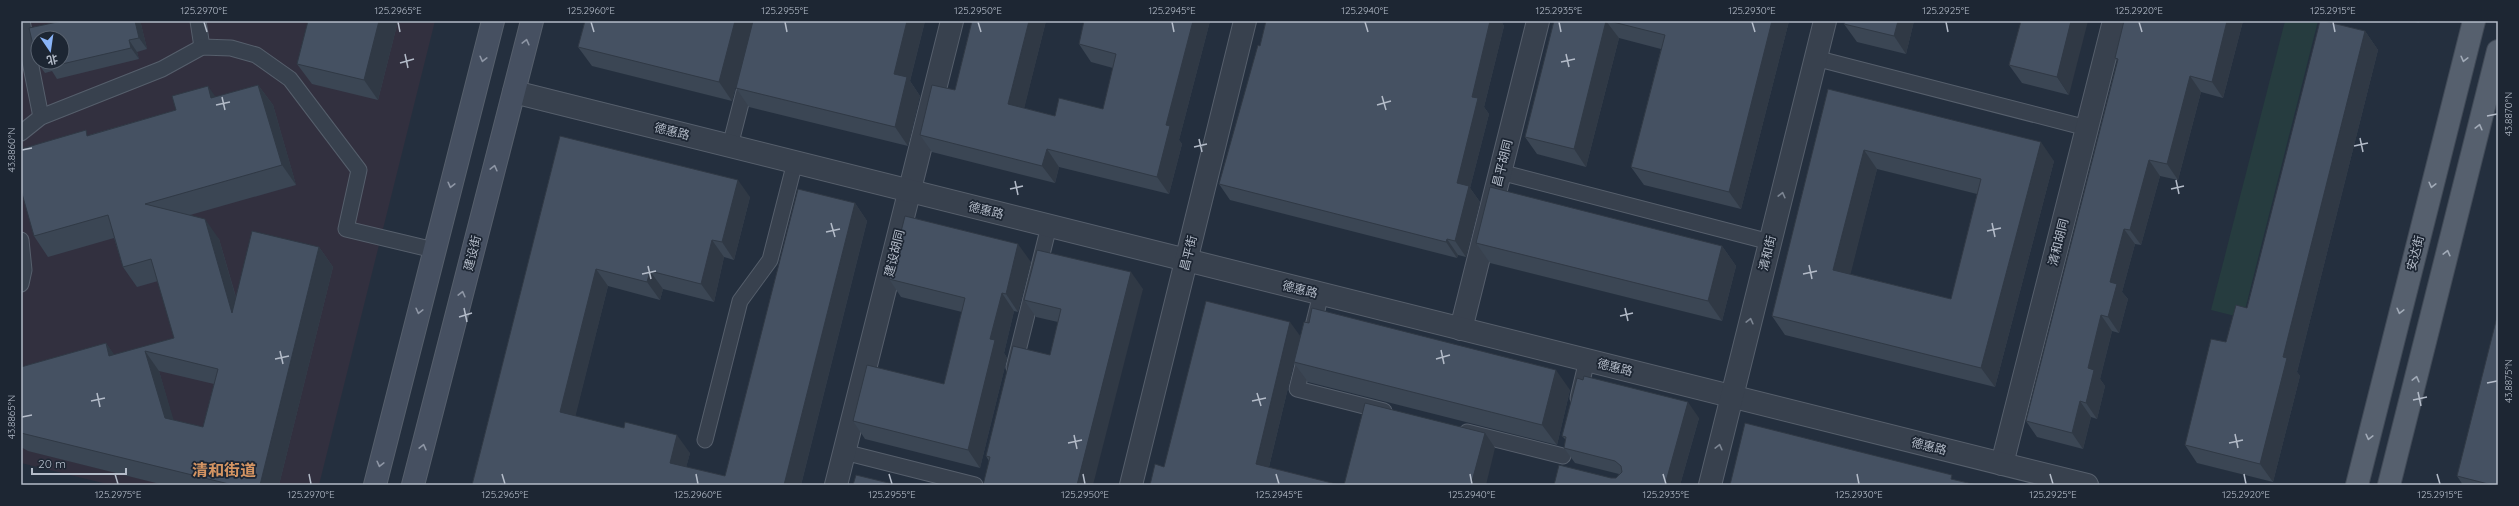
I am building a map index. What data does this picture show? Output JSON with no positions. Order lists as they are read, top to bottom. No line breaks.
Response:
{"streets":{"main road":["建设街","安达街"],"street":["德惠路","昌平胡同","清和胡同","建设胡同","昌平街","清和街"]},"crossings":[["德惠路","昌平胡同"],["德惠路","清和胡同"],["德惠路","建设街"],["德惠路","建设胡同"],["德惠路","昌平街"],["德惠路","清和街"]],"one_way":["清和街"],"districts":["清和街道"],"scale_bar":"20 m","north":"bottom","coordinates":["125.2970°E","125.2965°E","125.2960°E","125.2955°E","125.2950°E","125.2945°E","125.2940°E","125.2935°E","125.2930°E","125.2925°E","125.2920°E","125.2915°E","43.8870°N","43.8860°N","43.8875°N","43.8865°N","125.2975°E"]}
